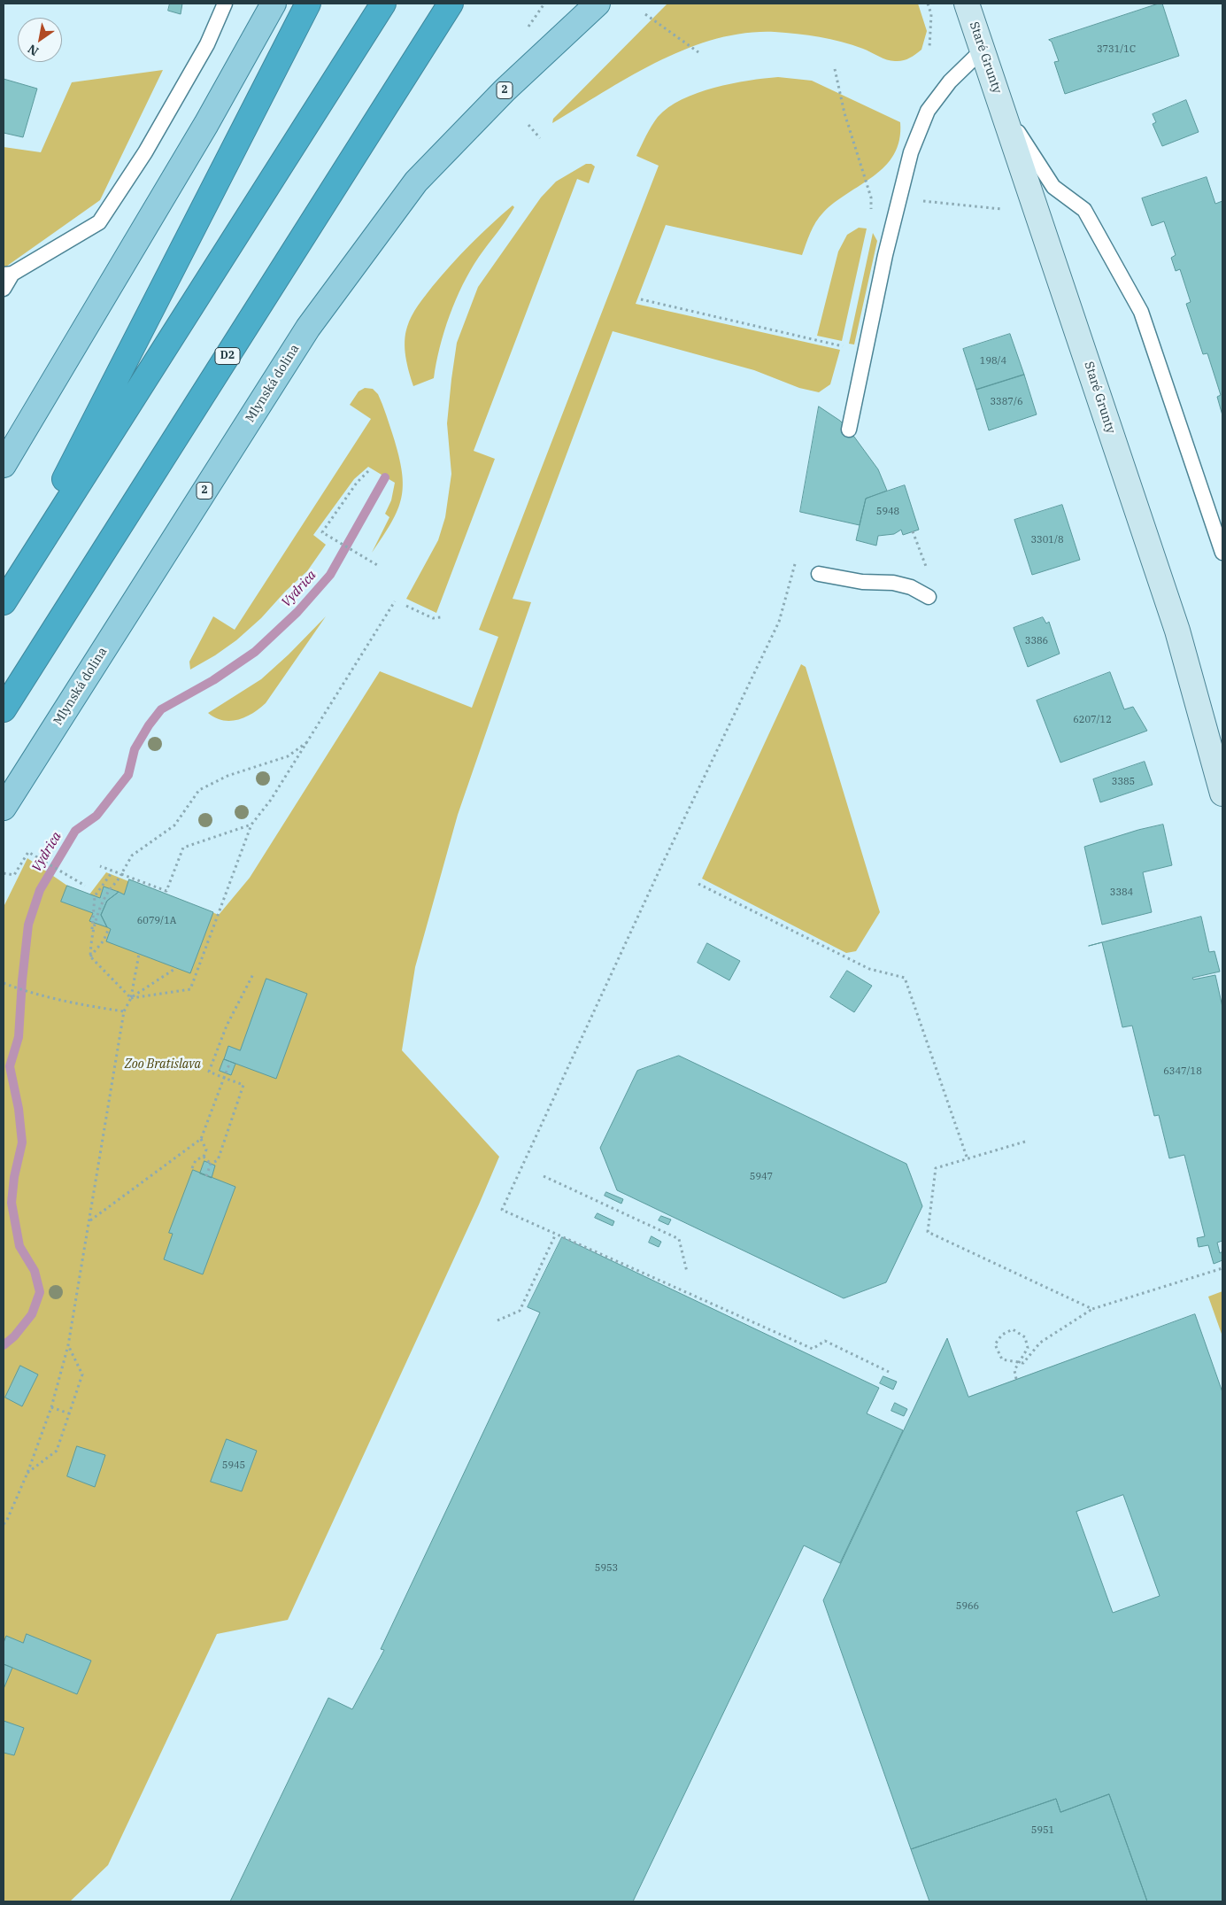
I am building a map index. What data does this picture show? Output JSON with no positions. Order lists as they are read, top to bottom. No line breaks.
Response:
{"streets":{"highway":["D2"],"main road":["2","Mlynská dolina"],"street":["Staré Grunty"]},"water":["Vydrica"],"parks":["Zoo Bratislava"],"house_numbers":["3731/1C","198/4","3387/6","5948","3301/8","3386","6207/12","3385","3384","6079/1A","6347/18","5947","5945","5953","5966","5951"],"north":"bottom left"}
